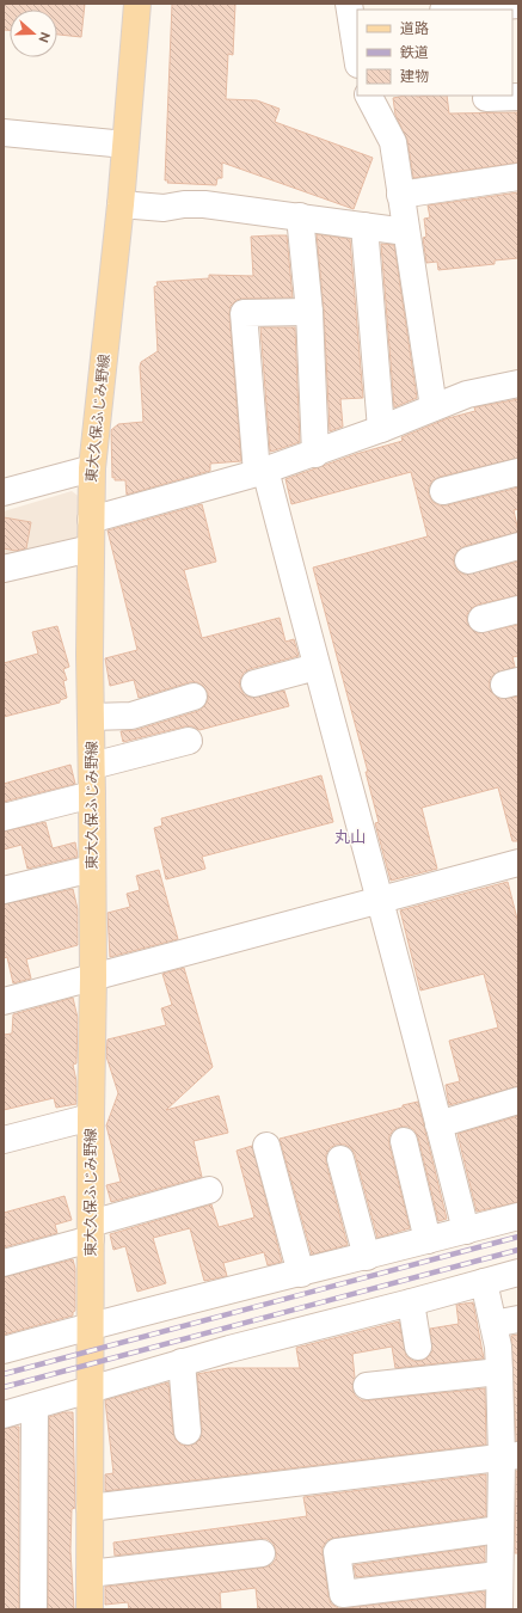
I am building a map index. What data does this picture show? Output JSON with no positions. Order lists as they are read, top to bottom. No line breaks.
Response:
{"streets":{"main road":["東大久保ふじみ野線"]},"districts":["丸山"],"legend":["道路","鉄道","建物"],"north":"right"}
